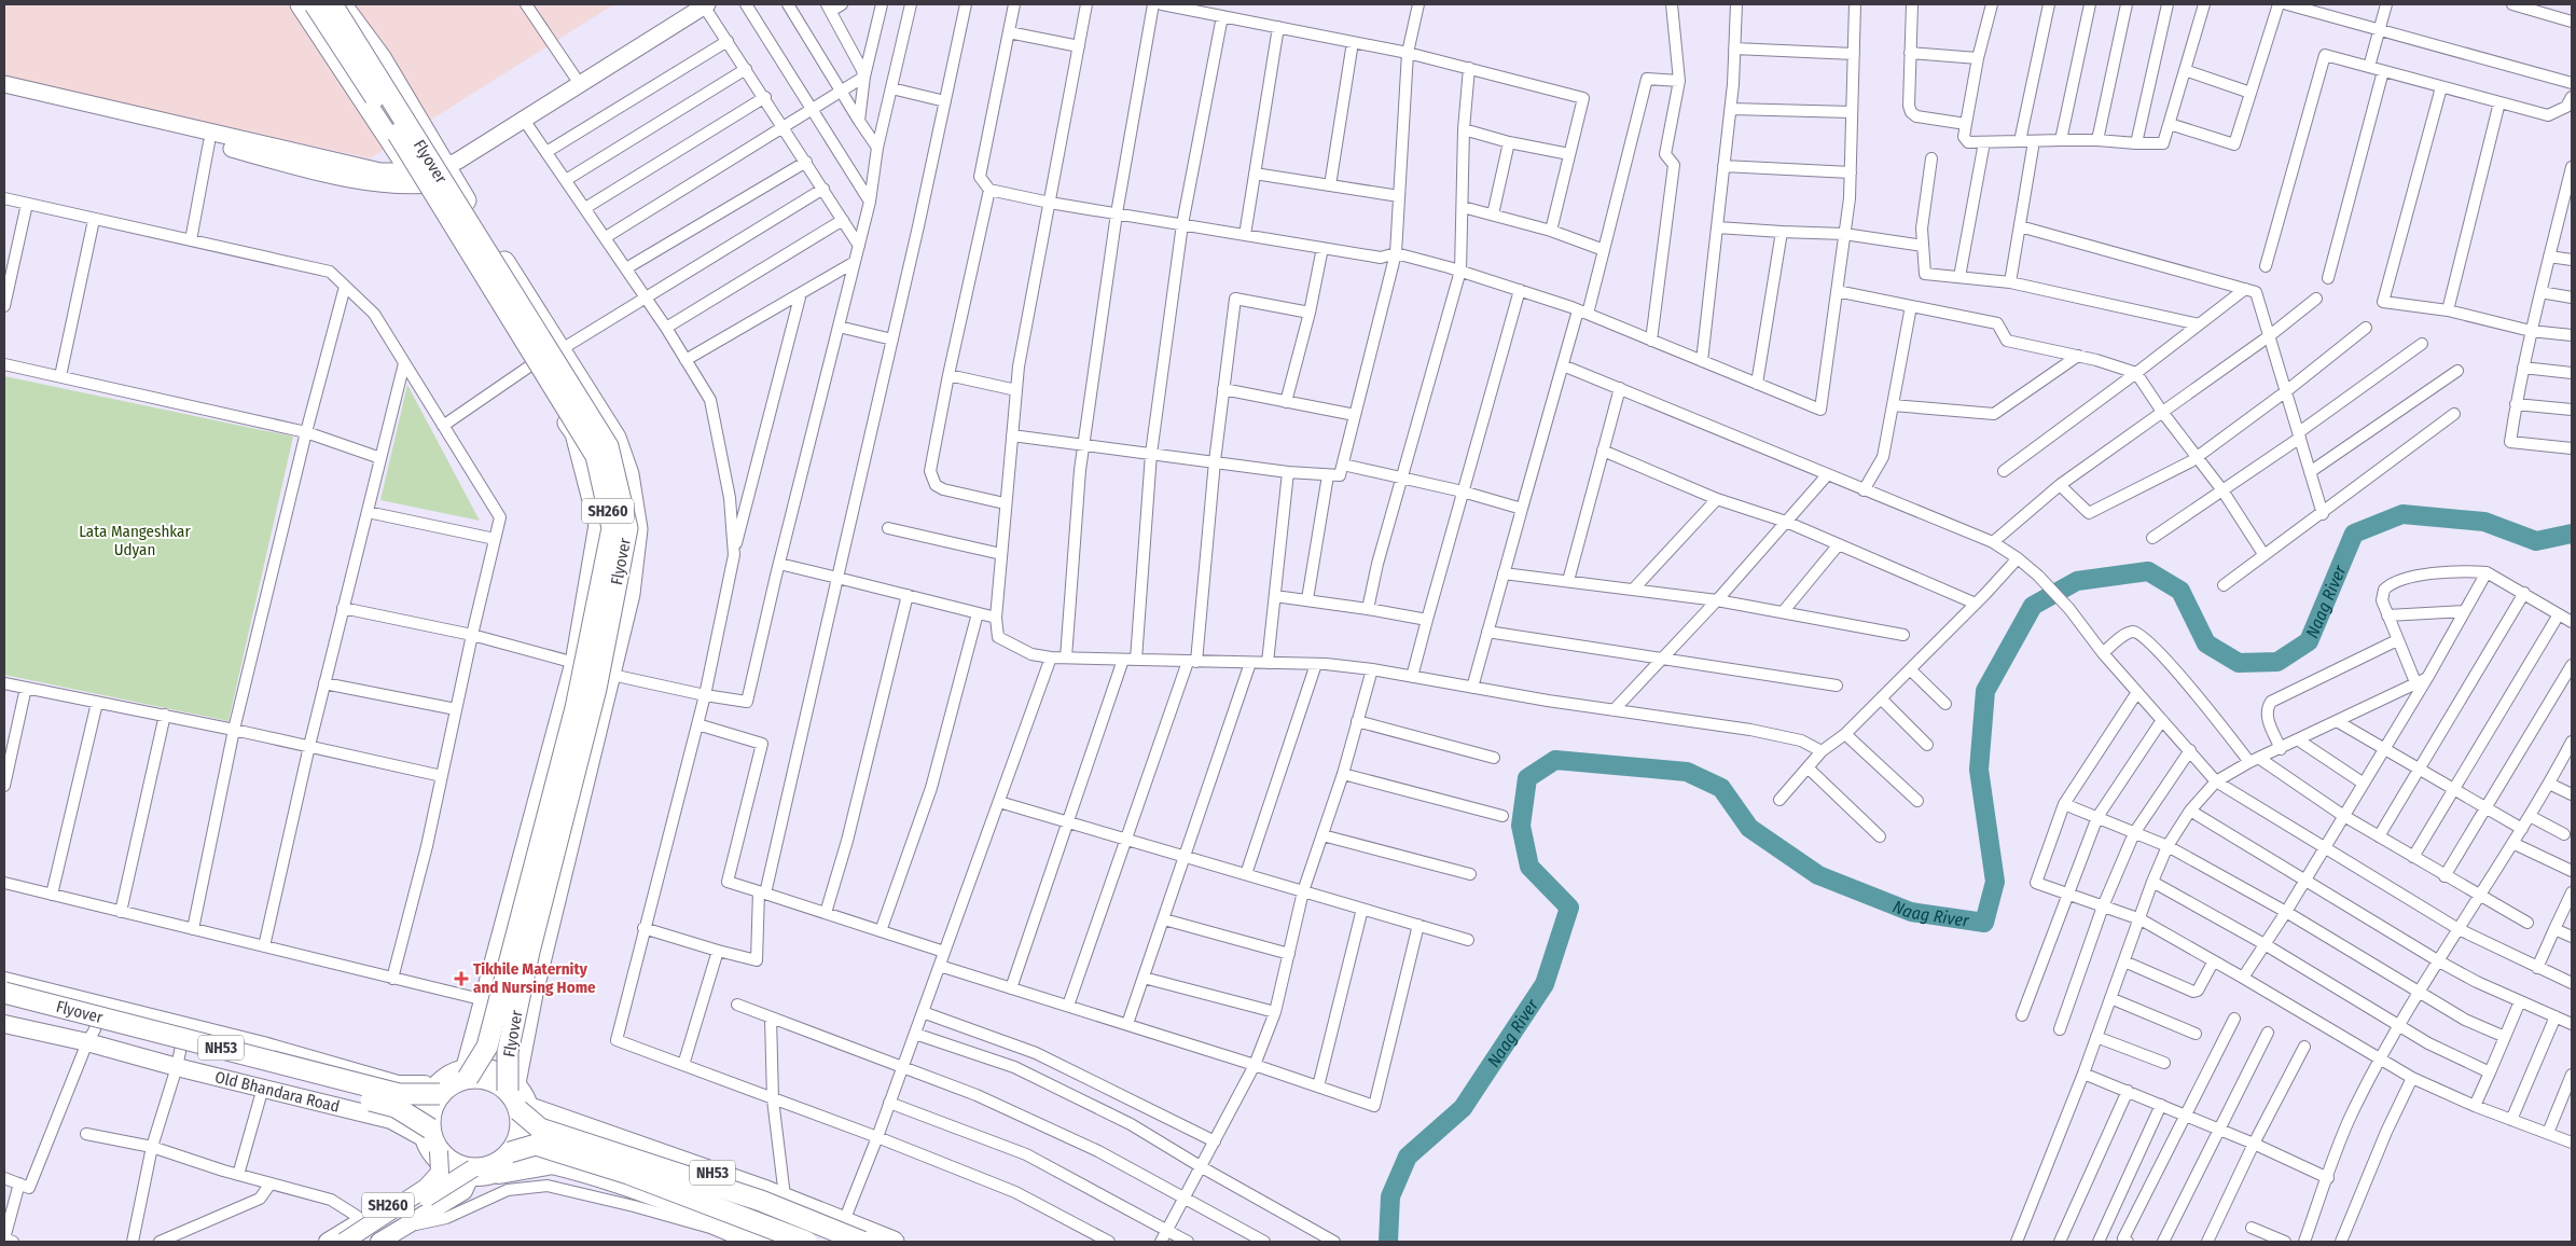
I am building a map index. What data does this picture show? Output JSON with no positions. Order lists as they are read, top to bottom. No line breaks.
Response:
{"streets":{"highway":["Flyover","SH260","NH53"],"main road":["Old Bhandara Road"]},"crossings":[["Flyover","SH260"],["Flyover","NH53"],["Flyover","Old Bhandara Road"],["SH260","NH53"],["SH260","Old Bhandara Road"],["NH53","Old Bhandara Road"]],"water":["Naag River"],"parks":["Lata Mangeshkar Udyan"],"places":{"health":["Tikhile Maternity and Nursing Home"]}}
